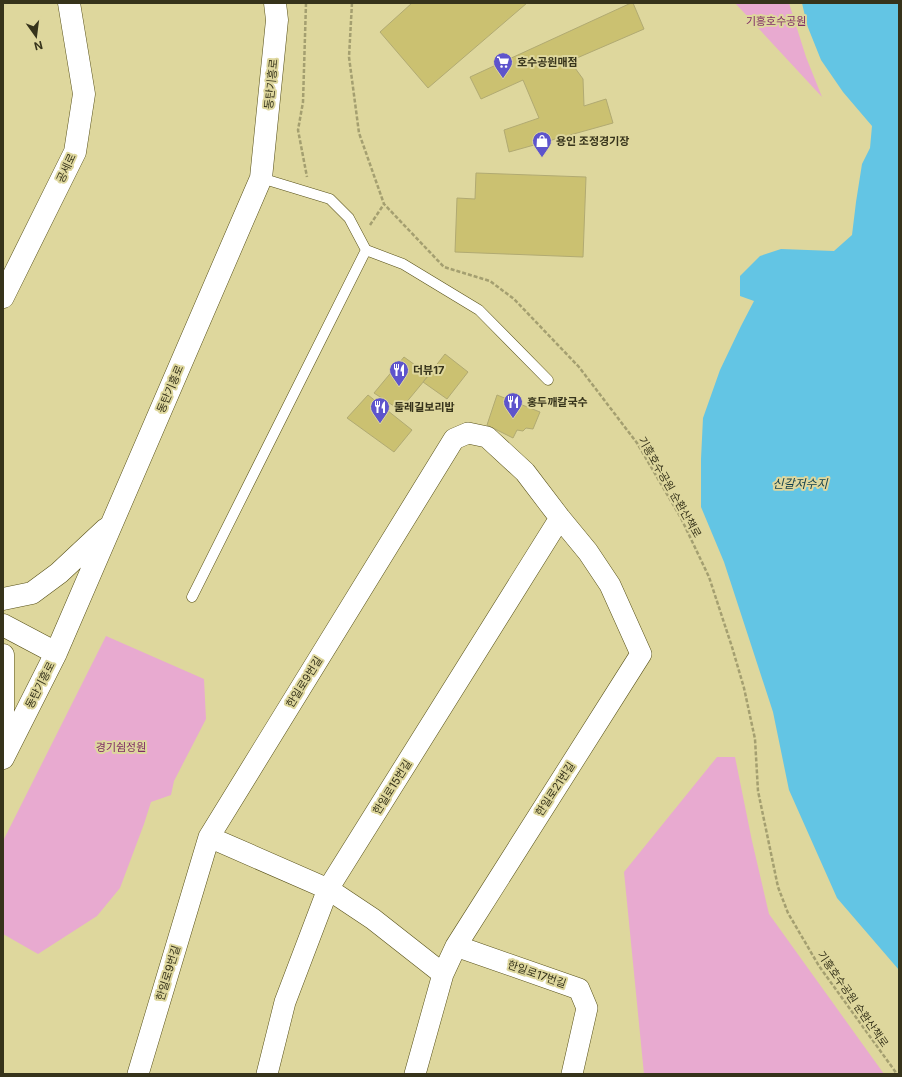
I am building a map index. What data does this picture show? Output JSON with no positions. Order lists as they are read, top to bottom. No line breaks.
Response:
{"streets":{"main road":["동탄기흥로","공세로"],"street":["한일로9번길","한일로15번길","한일로21번길","한일로17번길"],"path":["기흥호수공원 순환산책로"]},"crossings":[["한일로9번길","한일로15번길"],["한일로9번길","한일로21번길"],["한일로15번길","한일로21번길"],["한일로21번길","한일로17번길"]],"water":["신갈저수지"],"parks":["기흥호수공원","경기쉼정원"],"places":{"supermarket":["호수공원매점"],"shop":["용인 조정경기장"],"restaurant":["더뷰17","홍두깨칼국수","둘레길보리밥"]},"north":"bottom"}
